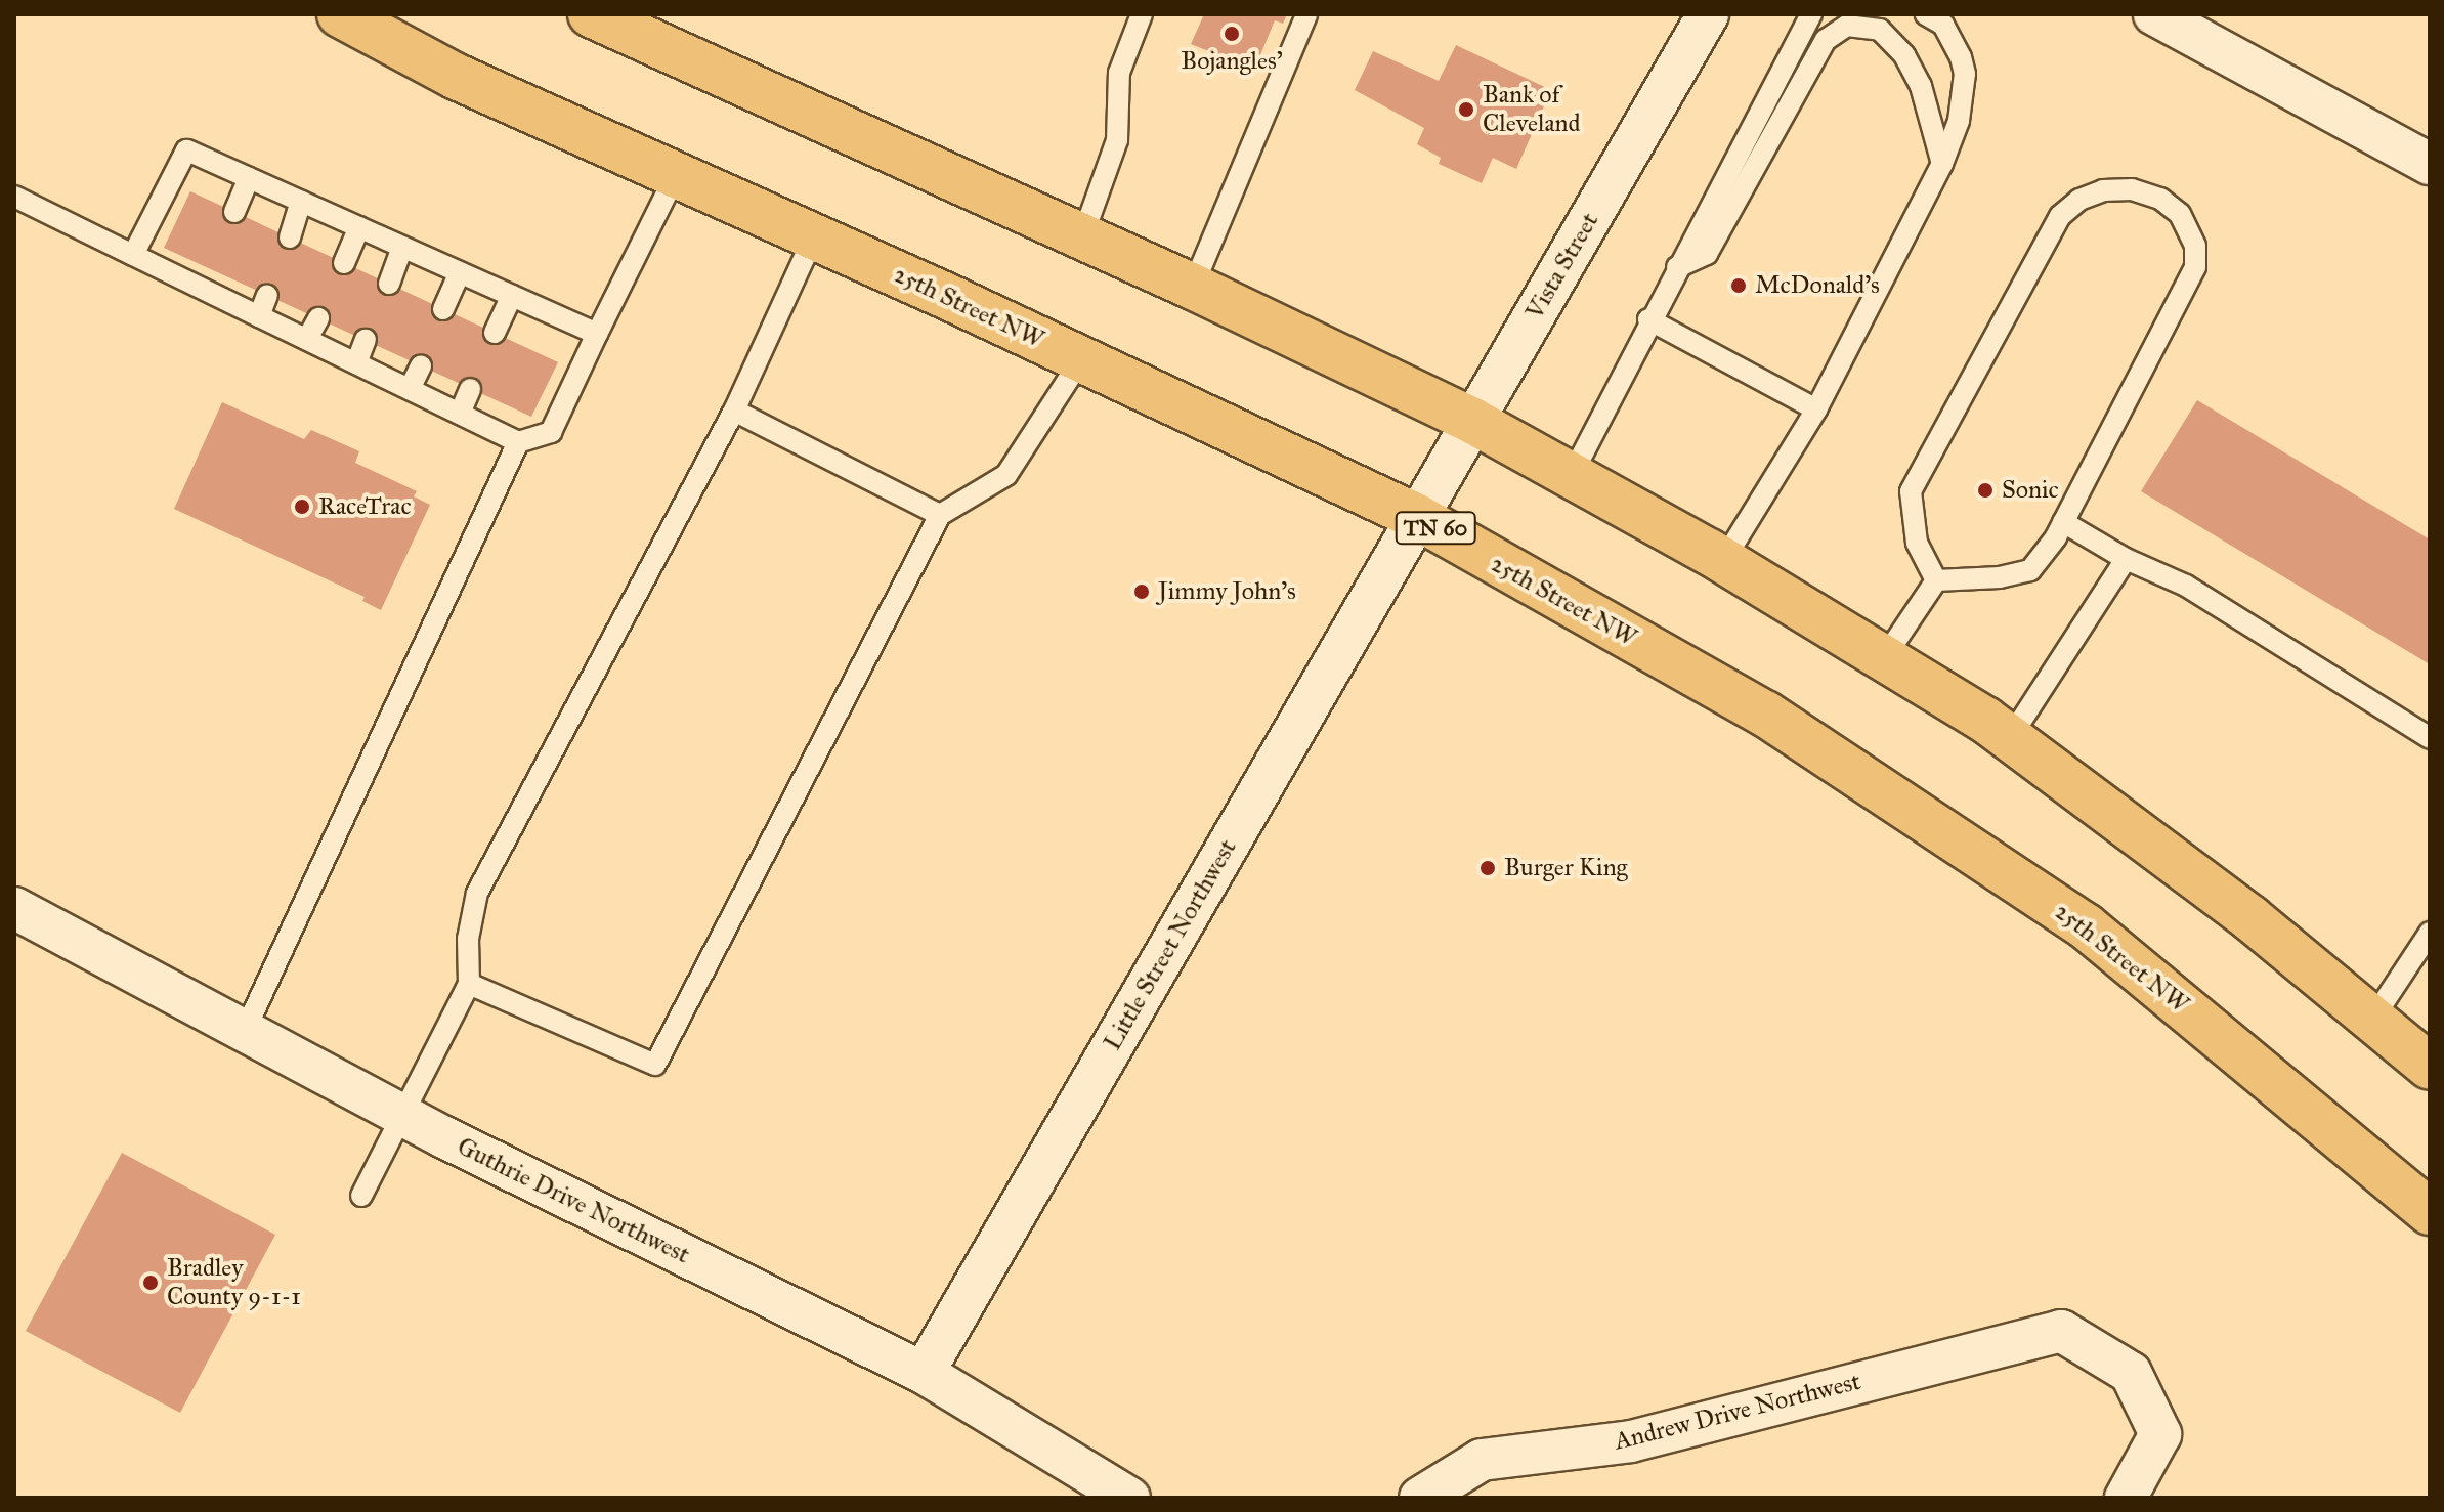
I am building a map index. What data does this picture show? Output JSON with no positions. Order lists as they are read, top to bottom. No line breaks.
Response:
{"streets":{"highway":["25th Street NW","TN 60"],"street":["Vista Street","Little Street Northwest","Guthrie Drive Northwest","Andrew Drive Northwest"]},"crossings":[["Vista Street","25th Street NW"],["Vista Street","Little Street Northwest"],["25th Street NW","Little Street Northwest"],["Little Street Northwest","Guthrie Drive Northwest"]],"places":["Bojangles'","Bank of Cleveland","McDonald's","Sonic","RaceTrac","Jimmy John's","Burger King","Bradley County 9-1-1"]}
